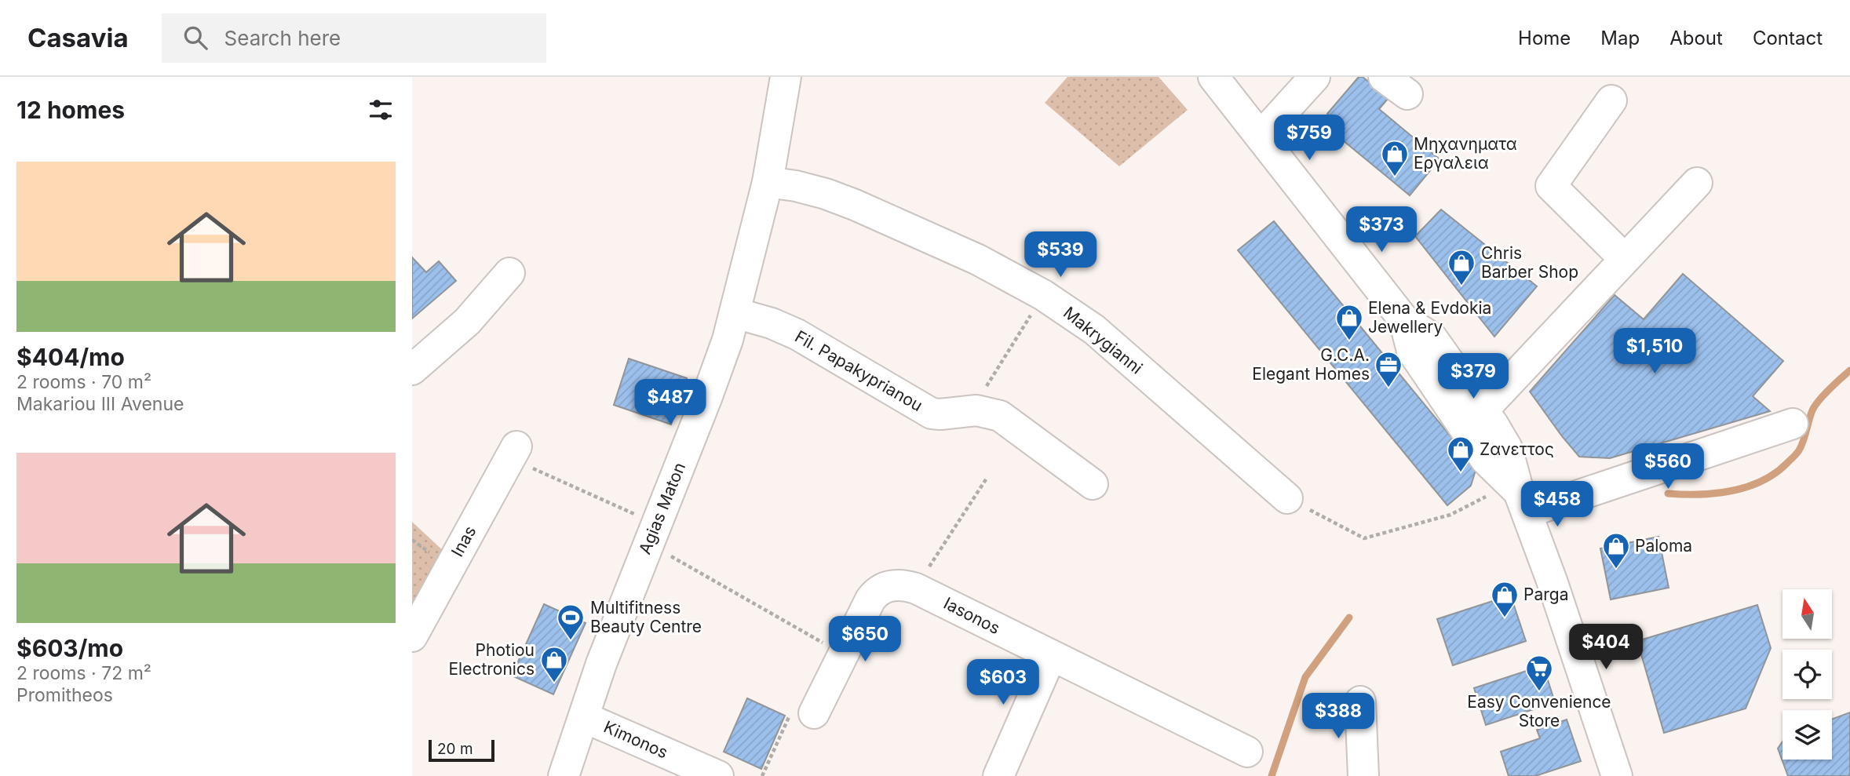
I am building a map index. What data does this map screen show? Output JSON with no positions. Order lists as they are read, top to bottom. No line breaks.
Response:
{"streets":{"street":["Makrygianni","Fil. Papakyprianou","Agias Maton","Inas","Iasonos","Kimonos"]},"crossings":[["Makrygianni","Agias Maton"],["Fil. Papakyprianou","Agias Maton"],["Agias Maton","Kimonos"]],"places":{"shop":["Μηχανηματα Εργαλεια","Chris Barber Shop","Elena & Evdokia Jewellery","Ζανεττος","Paloma","Parga","Photiou Electronics"],"office":["G.C.A. Elegant Homes"],"sports":["Multifitness Beauty Centre"],"supermarket":["Easy Convenience Store"]},"scale_bar":"20 m","north":"top","page":{"header":"Casavia","search":"Search here","nav":["Home","Map","About","Contact"],"heading":"12 homes","price":["$759","$373","$539","$1,510","$379","$487","$560","$458","$650","$404","$603","$388"],"list":[{"name":"$404/mo","note":"2 rooms · 70 m² · Makariou III Avenue"},{"name":"$603/mo","note":"2 rooms · 72 m² · Promitheos"}],"scale":"20 m"}}
